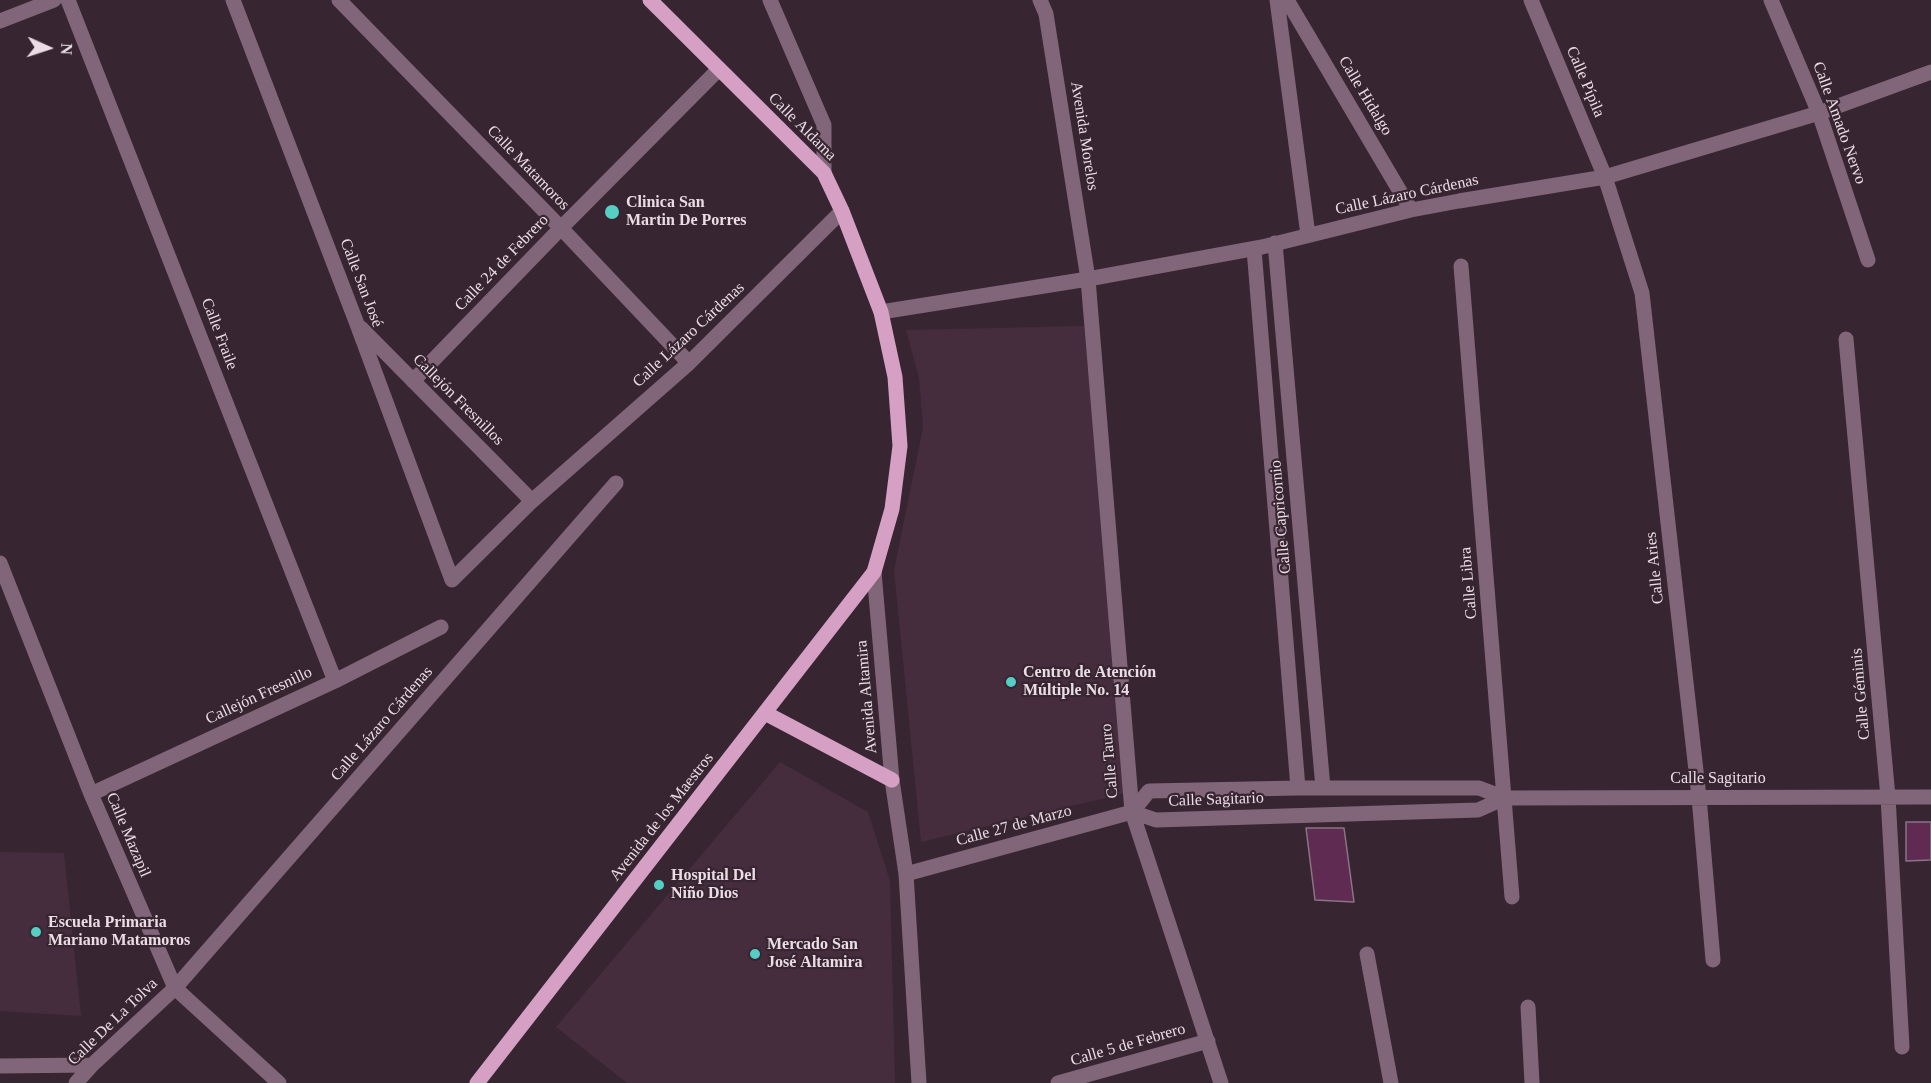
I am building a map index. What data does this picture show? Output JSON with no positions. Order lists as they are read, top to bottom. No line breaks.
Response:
{"streets":{"main road":["Calle Aldama","Avenida Altamira","Avenida de los Maestros"],"street":["Calle Pípila","Calle Hidalgo","Calle Amado Nervo","Avenida Morelos","Calle Matamoros","Calle Lázaro Cárdenas","Calle 24 de Febrero","Calle San José","Calle Fraile","Callejón Fresnillos","Calle Capricornio","Calle Aries","Calle Libra","Calle Géminis","Callejón Fresnillo","Calle Tauro","Calle Sagitario","Calle 27 de Marzo","Calle Mazapil","Calle De La Tolva","Calle 5 de Febrero"]},"crossings":[["Calle Pípila","Calle Lázaro Cárdenas"],["Calle Pípila","Calle Aries"],["Calle Hidalgo","Calle Lázaro Cárdenas"],["Calle Amado Nervo","Calle Lázaro Cárdenas"],["Calle Aldama","Calle Lázaro Cárdenas"],["Calle Aldama","Calle 24 de Febrero"],["Calle Aldama","Avenida Altamira"],["Avenida Morelos","Calle Lázaro Cárdenas"],["Avenida Morelos","Calle Tauro"],["Calle Matamoros","Calle Lázaro Cárdenas"],["Calle Matamoros","Calle 24 de Febrero"],["Calle Lázaro Cárdenas","Calle San José"],["Calle Lázaro Cárdenas","Callejón Fresnillos"],["Calle Lázaro Cárdenas","Calle Capricornio"],["Calle Lázaro Cárdenas","Calle Aries"],["Calle Lázaro Cárdenas","Avenida Altamira"],["Calle Lázaro Cárdenas","Calle Tauro"],["Calle Lázaro Cárdenas","Calle Mazapil"],["Calle Lázaro Cárdenas","Calle De La Tolva"],["Calle 24 de Febrero","Callejón Fresnillos"],["Calle San José","Callejón Fresnillos"],["Calle Fraile","Callejón Fresnillo"],["Calle Capricornio","Calle Sagitario"],["Calle Aries","Calle Sagitario"],["Calle Libra","Calle Sagitario"],["Calle Géminis","Calle Sagitario"],["Callejón Fresnillo","Calle Mazapil"],["Avenida Altamira","Avenida de los Maestros"],["Avenida Altamira","Calle 27 de Marzo"],["Calle Tauro","Calle Sagitario"],["Calle Tauro","Calle 27 de Marzo"],["Calle Tauro","Calle 5 de Febrero"],["Calle Sagitario","Calle 27 de Marzo"],["Calle Mazapil","Calle De La Tolva"]],"places":["Clinica San Martin De Porres","Centro de Atención Múltiple No. 14","Hospital Del Niño Dios","Escuela Primaria Mariano Matamoros","Mercado San José Altamira"],"north":"right"}
